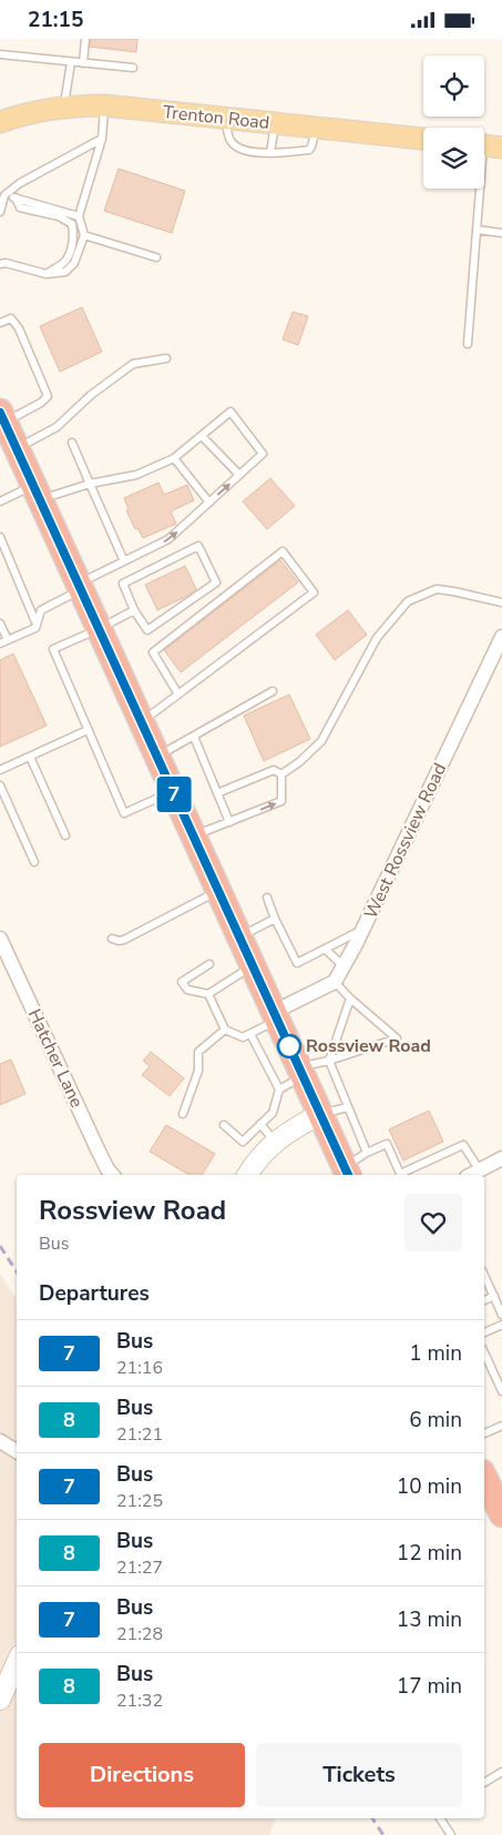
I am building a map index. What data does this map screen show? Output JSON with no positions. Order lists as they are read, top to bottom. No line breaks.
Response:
{"streets":{"main road":["Trenton Road"],"street":["West Rossview Road","Hatcher Lane"]},"places":["Rossview Road"],"lines":["bus line 7"],"page":{"status":"21:15","on_map":"7","heading":[["Rossview Road","Bus"],"Departures"],"list":[{"mark":"7","name":"Bus","note":"21:16","value":"1 min"},{"mark":"8","name":"Bus","note":"21:21","value":"6 min"},{"mark":"7","name":"Bus","note":"21:25","value":"10 min"},{"mark":"8","name":"Bus","note":"21:27","value":"12 min"},{"mark":"7","name":"Bus","note":"21:28","value":"13 min"},{"mark":"8","name":"Bus","note":"21:32","value":"17 min"}],"buttons":["Directions","Tickets"]}}
